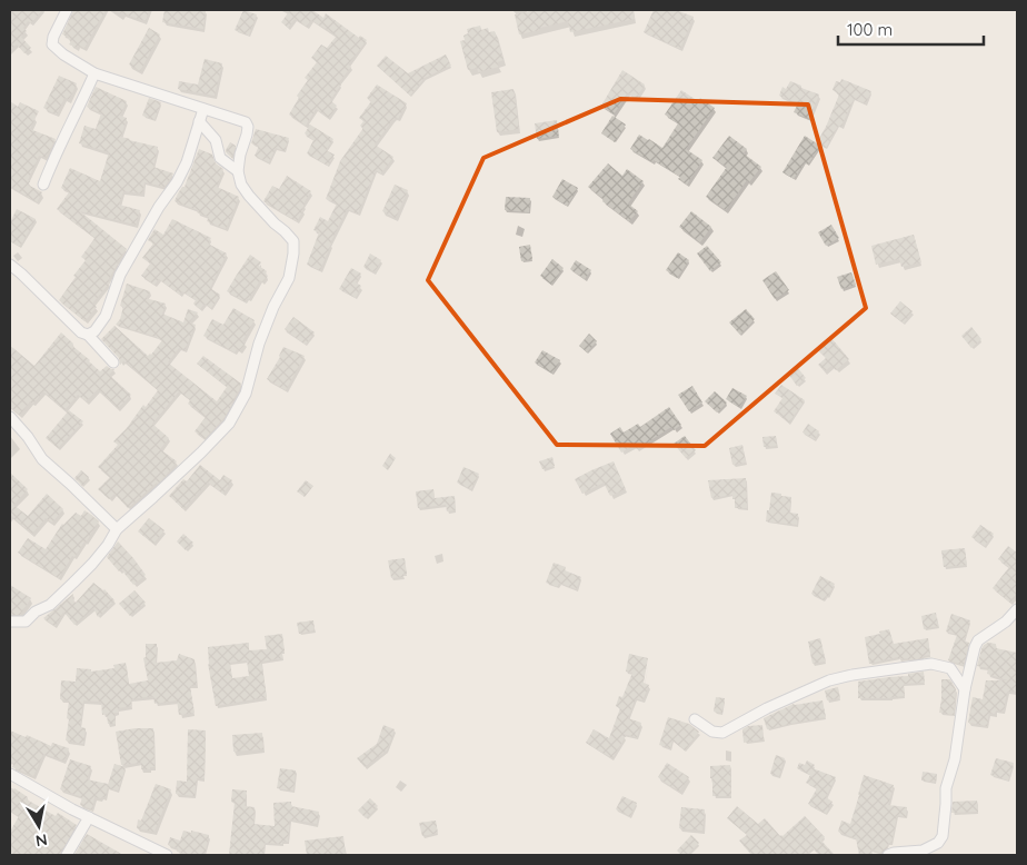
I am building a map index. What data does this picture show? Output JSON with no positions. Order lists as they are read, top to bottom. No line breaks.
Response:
{"scale_bar":"100 m","north":"bottom"}
